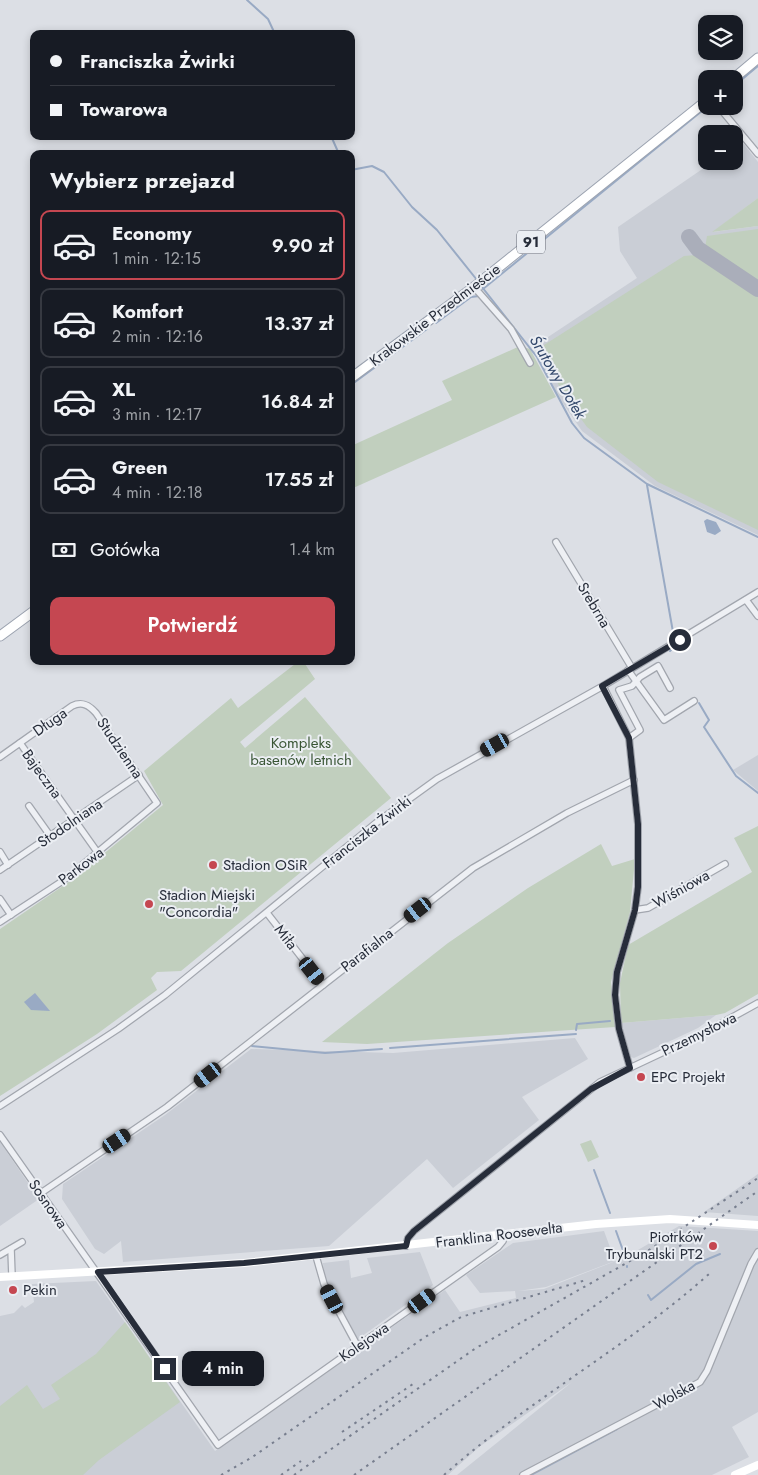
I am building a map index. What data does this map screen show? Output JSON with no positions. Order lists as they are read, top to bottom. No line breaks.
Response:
{"streets":{"main road":["91","Krakowskie Przedmieście"],"street":["Srebrna","Długa","Studzienna","Bajeczna","Stodolniana","Franciszka Żwirki","Parkowa","Wiśniowa","Miła","Parafialna","Przemysłowa","Sosnowa","Franklina Roosevelta","Kolejowa","Wolska"]},"crossings":[["Srebrna","Franciszka Żwirki"],["Długa","Studzienna"],["Długa","Bajeczna"],["Studzienna","Stodolniana"],["Studzienna","Parkowa"],["Bajeczna","Stodolniana"],["Bajeczna","Parkowa"],["Franciszka Żwirki","Miła"],["Miła","Parafialna"],["Parafialna","Sosnowa"],["Przemysłowa","Franklina Roosevelta"],["Sosnowa","Franklina Roosevelta"],["Sosnowa","Kolejowa"],["Franklina Roosevelta","Kolejowa"]],"water":["Śrutowy Dołek"],"parks":["Kompleks basenów letnich"],"places":["Stadion OSiR","Stadion Miejski \"Concordia\"","EPC Projekt","Piotrków Trybunalski PT2","Pekin"],"page":{"map_buttons":["+","−"],"banner":["Franciszka Żwirki","Towarowa"],"heading":"Wybierz przejazd","list":[{"name":"Economy","note":"1 min · 12:15","value":"9.90 zł"},{"name":"Komfort","note":"2 min · 12:16","value":"13.37 zł"},{"name":"XL","note":"3 min · 12:17","value":"16.84 zł"},{"name":"Green","note":"4 min · 12:18","value":"17.55 zł"}],"pay":["Gotówka","1.4 km"],"buttons":"Potwierdź","bubble":"4 min"}}
